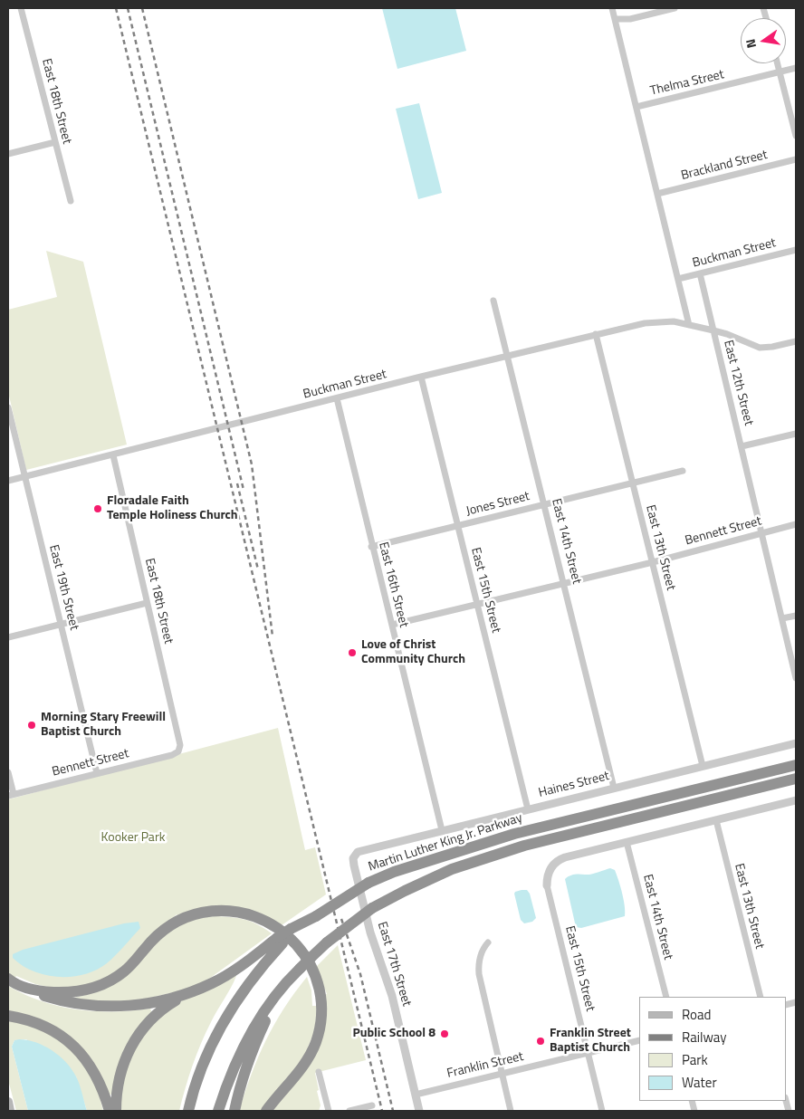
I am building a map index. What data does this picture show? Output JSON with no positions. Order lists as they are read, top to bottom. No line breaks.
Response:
{"streets":{"highway":["Martin Luther King Jr. Parkway"],"street":["Thelma Street","East 18th Street","Brackland Street","Buckman Street","East 12th Street","Jones Street","Bennett Street","East 14th Street","East 13th Street","East 16th Street","East 19th Street","East 15th Street","Haines Street","East 17th Street","Franklin Street"]},"crossings":[["East 18th Street","Buckman Street"],["East 18th Street","Bennett Street"],["Buckman Street","East 12th Street"],["Buckman Street","East 14th Street"],["Buckman Street","East 13th Street"],["Buckman Street","East 16th Street"],["Buckman Street","East 19th Street"],["Buckman Street","East 15th Street"],["East 12th Street","Bennett Street"],["Jones Street","East 14th Street"],["Jones Street","East 13th Street"],["Jones Street","East 16th Street"],["Jones Street","East 15th Street"],["Bennett Street","East 14th Street"],["Bennett Street","East 13th Street"],["Bennett Street","East 16th Street"],["Bennett Street","East 19th Street"],["Bennett Street","East 15th Street"],["East 14th Street","Haines Street"],["East 13th Street","Haines Street"],["East 16th Street","Haines Street"],["East 15th Street","Haines Street"],["East 15th Street","Franklin Street"],["Haines Street","East 17th Street"],["East 17th Street","Franklin Street"]],"parks":["Kooker Park"],"places":["Floradale Faith Temple Holiness Church","Love of Christ Community Church","Morning Stary Freewill Baptist Church","Public School 8","Franklin Street Baptist Church"],"legend":["Road","Railway","Park","Water"],"north":"left"}
